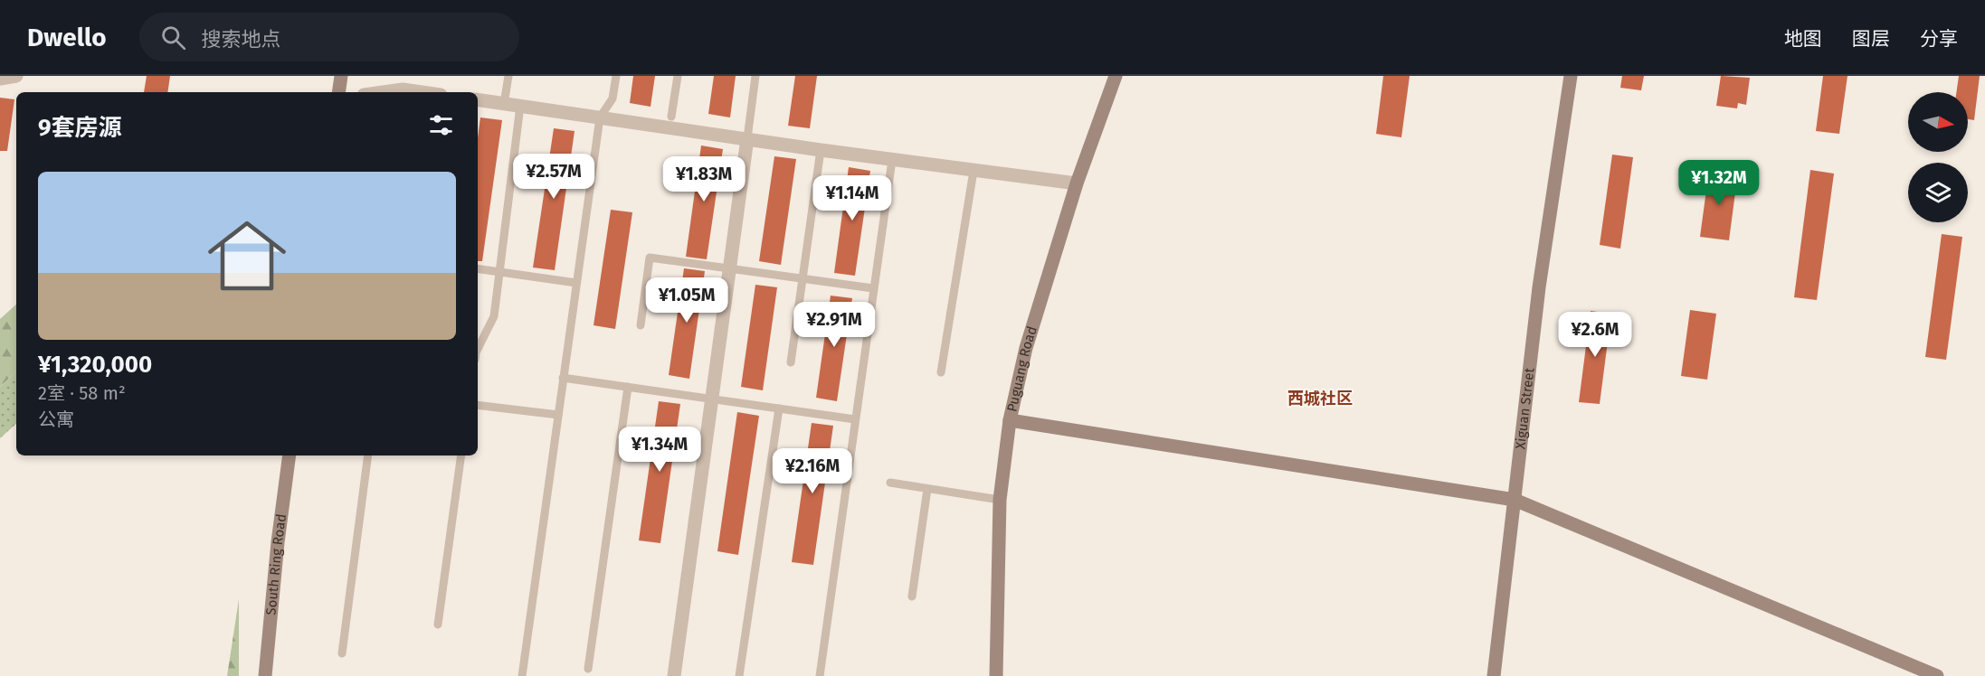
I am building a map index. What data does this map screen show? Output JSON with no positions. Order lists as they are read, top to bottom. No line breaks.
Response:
{"streets":{"street":["Puguang Road","Xiguan Street","South Ring Road"]},"districts":["西城社区"],"north":"right","page":{"header":"Dwello","search":"搜索地点","nav":["地图","图层","分享"],"heading":"9套房源","price":["¥2.57M","¥1.83M","¥1.32M","¥1.14M","¥1.05M","¥2.91M","¥2.6M","¥1.34M","¥2.16M"],"list":[{"name":"¥1,320,000","note":"2室 · 58 m² · 公寓"}]}}
